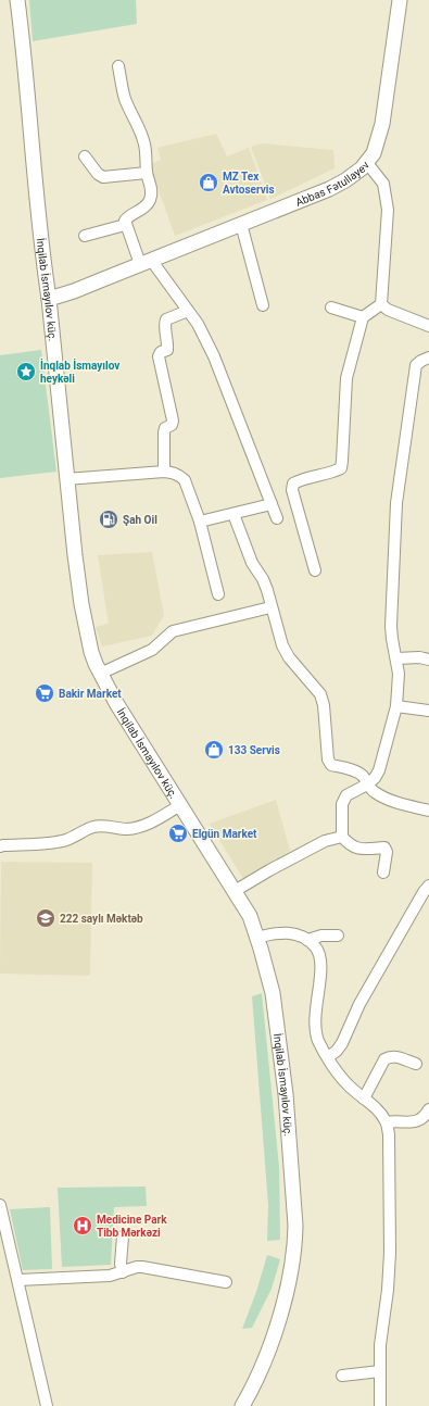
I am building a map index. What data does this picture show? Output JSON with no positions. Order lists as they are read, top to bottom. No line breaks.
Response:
{"streets":{"main road":["Abbas Fətullayev","İnqilab İsmayılov küç."]},"crossings":[["Abbas Fətullayev","İnqilab İsmayılov küç."]],"places":{"shop":["MZ Tex Avtoservis","133 Servis"],"place":["İnqlab İsmayılov heykəli"],"fuel station":["Şah Oil"],"supermarket":["Bakir Market","Elgün Market"],"school or university":["222 saylı Məktəb"],"hospital":["Medicine Park Tibb Mərkəzi"]}}
